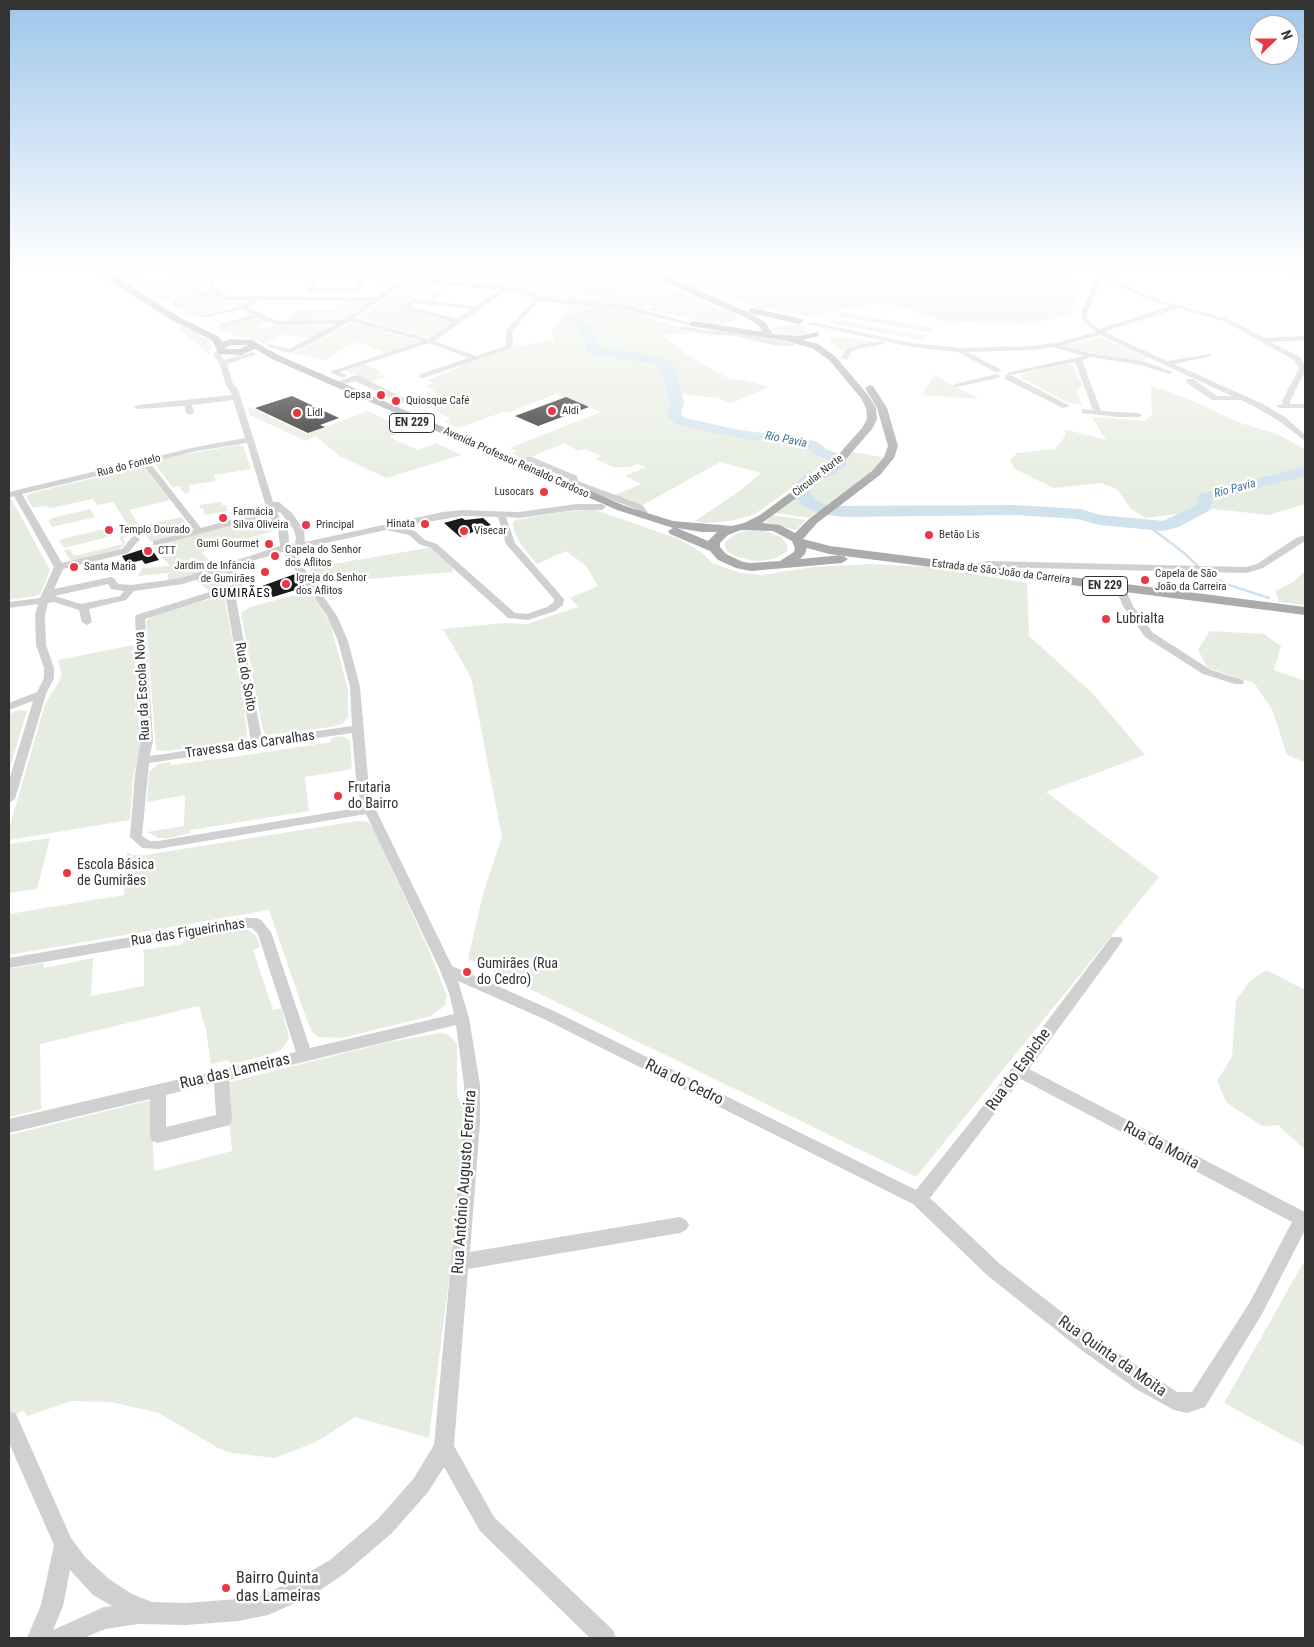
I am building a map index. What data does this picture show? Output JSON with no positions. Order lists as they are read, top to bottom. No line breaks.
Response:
{"streets":{"main road":["EN 229","Avenida Professor Reinaldo Cardoso","Circular Norte","Estrada de São João da Carreira"],"street":["Rua do Fontelo","Rua do Soito","Rua da Escola Nova","Travessa das Carvalhas","Rua das Figueirinhas","Rua do Espiche","Rua das Lameiras","Rua do Cedro","Rua da Moita","Rua António Augusto Ferreira","Rua Quinta da Moita"]},"crossings":[["EN 229","Avenida Professor Reinaldo Cardoso"],["EN 229","Circular Norte"],["EN 229","Estrada de São João da Carreira"],["EN 229","Rua António Augusto Ferreira"],["Rua do Fontelo","Rua António Augusto Ferreira"],["Rua do Soito","Rua da Escola Nova"],["Rua do Soito","Travessa das Carvalhas"],["Rua da Escola Nova","Travessa das Carvalhas"],["Rua da Escola Nova","Rua António Augusto Ferreira"],["Travessa das Carvalhas","Rua António Augusto Ferreira"],["Rua das Figueirinhas","Rua das Lameiras"],["Rua do Espiche","Rua do Cedro"],["Rua do Espiche","Rua da Moita"],["Rua do Espiche","Rua Quinta da Moita"],["Rua das Lameiras","Rua António Augusto Ferreira"],["Rua do Cedro","Rua António Augusto Ferreira"],["Rua do Cedro","Rua Quinta da Moita"],["Rua da Moita","Rua Quinta da Moita"]],"districts":["GUMIRÃES"],"water":["Rio Pavia"],"places":["Cepsa","Quiosque Café","Aldi","Lidl","Lusocars","Farmácia Silva Oliveira","Hinata","Principal","Templo Dourado","Visecar","Betão Lis","Gumi Gourmet","CTT","Capela do Senhor dos Aflitos","Santa Maria","Jardim de Infância de Gumirães","Capela de São João da Carreira","Igreja do Senhor dos Aflitos","Lubrialta","Frutaria do Bairro","Escola Básica de Gumirães","Gumirães (Rua do Cedro)","Bairro Quinta das Lameiras"],"north":"right"}
